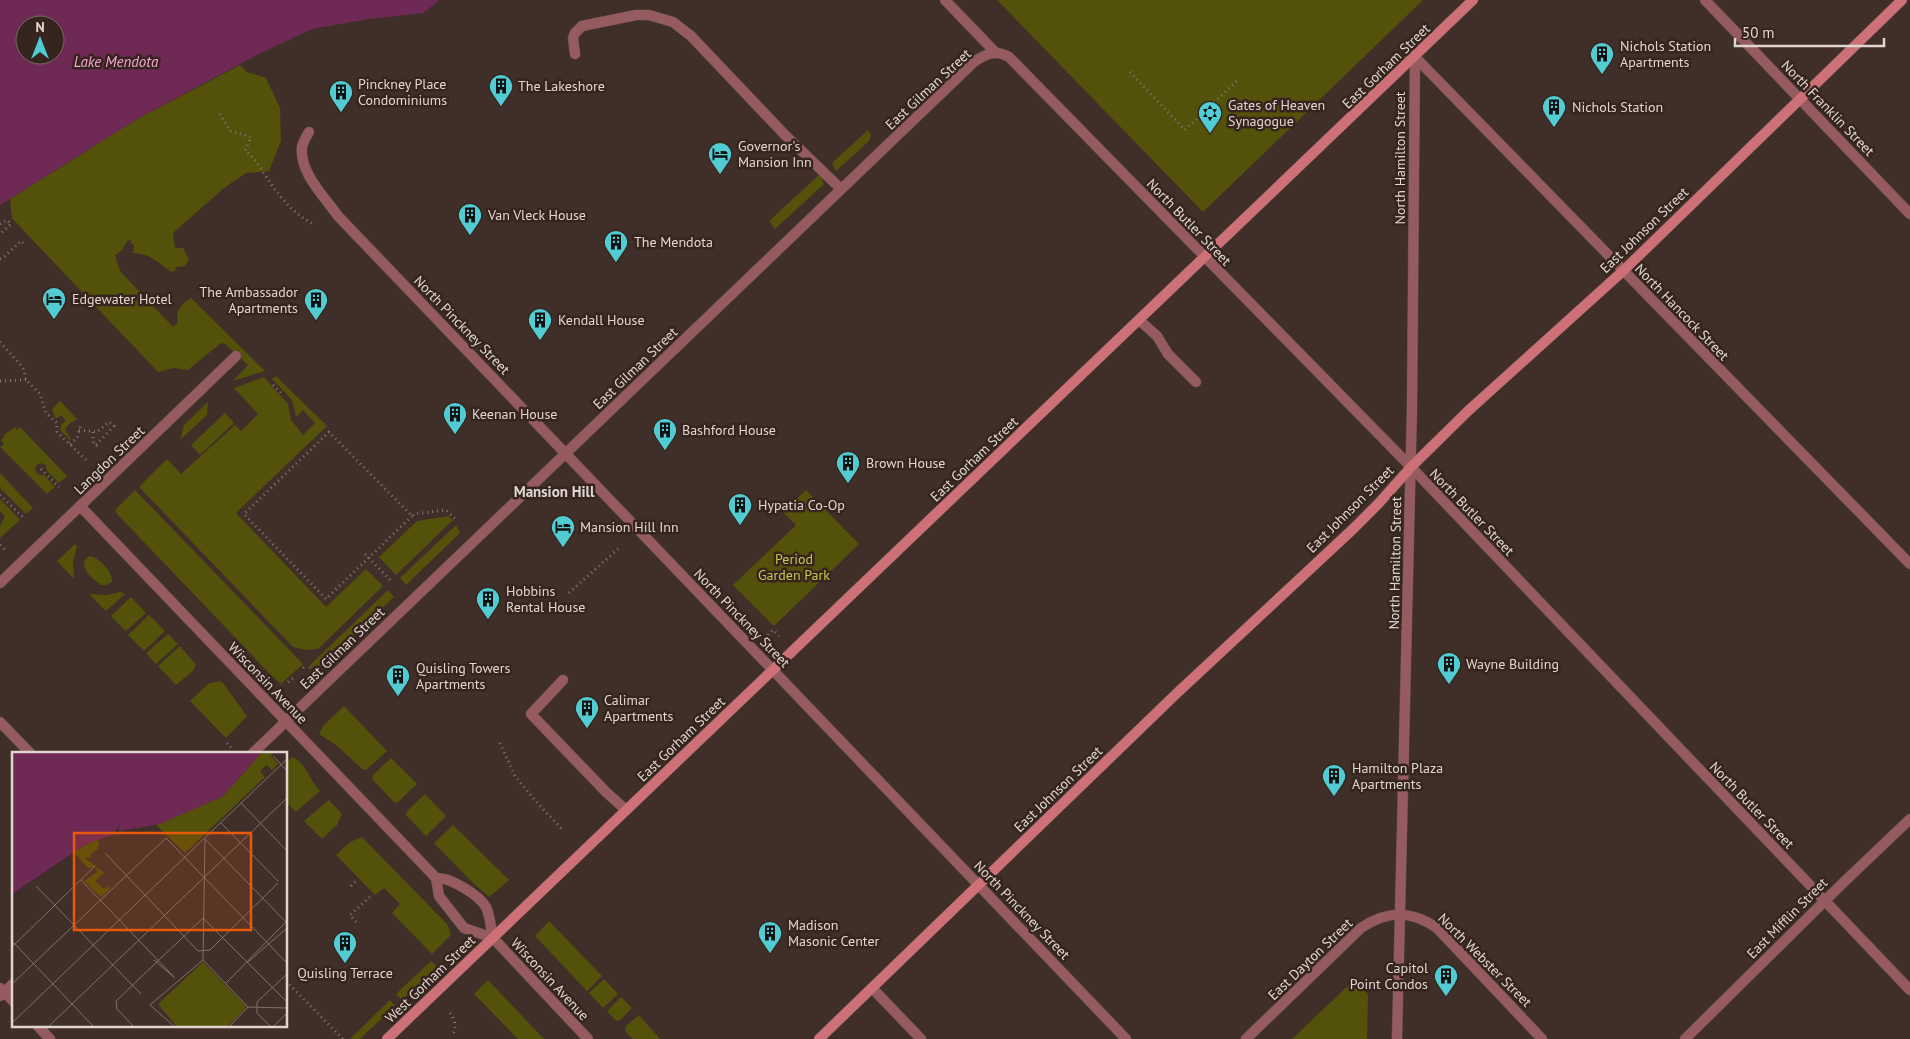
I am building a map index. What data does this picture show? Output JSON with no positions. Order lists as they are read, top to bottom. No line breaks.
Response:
{"streets":{"main road":["East Gorham Street","East Johnson Street","West Gorham Street"],"street":["East Gilman Street","North Franklin Street","North Hamilton Street","North Butler Street","North Hancock Street","North Pinckney Street","Langdon Street","Wisconsin Avenue","East Mifflin Street","East Dayton Street","North Webster Street"]},"crossings":[["East Gorham Street","North Hamilton Street"],["East Gorham Street","North Butler Street"],["East Gorham Street","North Hancock Street"],["East Gorham Street","North Pinckney Street"],["East Gorham Street","Wisconsin Avenue"],["East Gorham Street","West Gorham Street"],["East Gilman Street","North Butler Street"],["East Gilman Street","North Pinckney Street"],["East Gilman Street","Wisconsin Avenue"],["North Franklin Street","East Johnson Street"],["North Hamilton Street","North Butler Street"],["North Hamilton Street","East Johnson Street"],["North Hamilton Street","North Hancock Street"],["North Hamilton Street","East Dayton Street"],["North Hamilton Street","North Webster Street"],["North Butler Street","East Johnson Street"],["North Butler Street","East Mifflin Street"],["East Johnson Street","North Hancock Street"],["East Johnson Street","North Pinckney Street"],["Langdon Street","Wisconsin Avenue"],["Wisconsin Avenue","West Gorham Street"],["East Dayton Street","North Webster Street"]],"districts":["Mansion Hill"],"water":["Lake Mendota"],"parks":["Period Garden Park"],"places":{"building":["Nichols Station Apartments","The Lakeshore","Pinckney Place Condominiums","Nichols Station","Van Vleck House","The Mendota","The Ambassador Apartments","Kendall House","Keenan House","Bashford House","Brown House","Hypatia Co-Op","Hobbins Rental House","Wayne Building","Quisling Towers Apartments","Calimar Apartments","Hamilton Plaza Apartments","Madison Masonic Center","Quisling Terrace","Capitol Point Condos"],"synagogue":["Gates of Heaven Synagogue"],"hotel":["Governor's Mansion Inn","Edgewater Hotel","Mansion Hill Inn"]},"scale_bar":"50 m","north":"top"}
